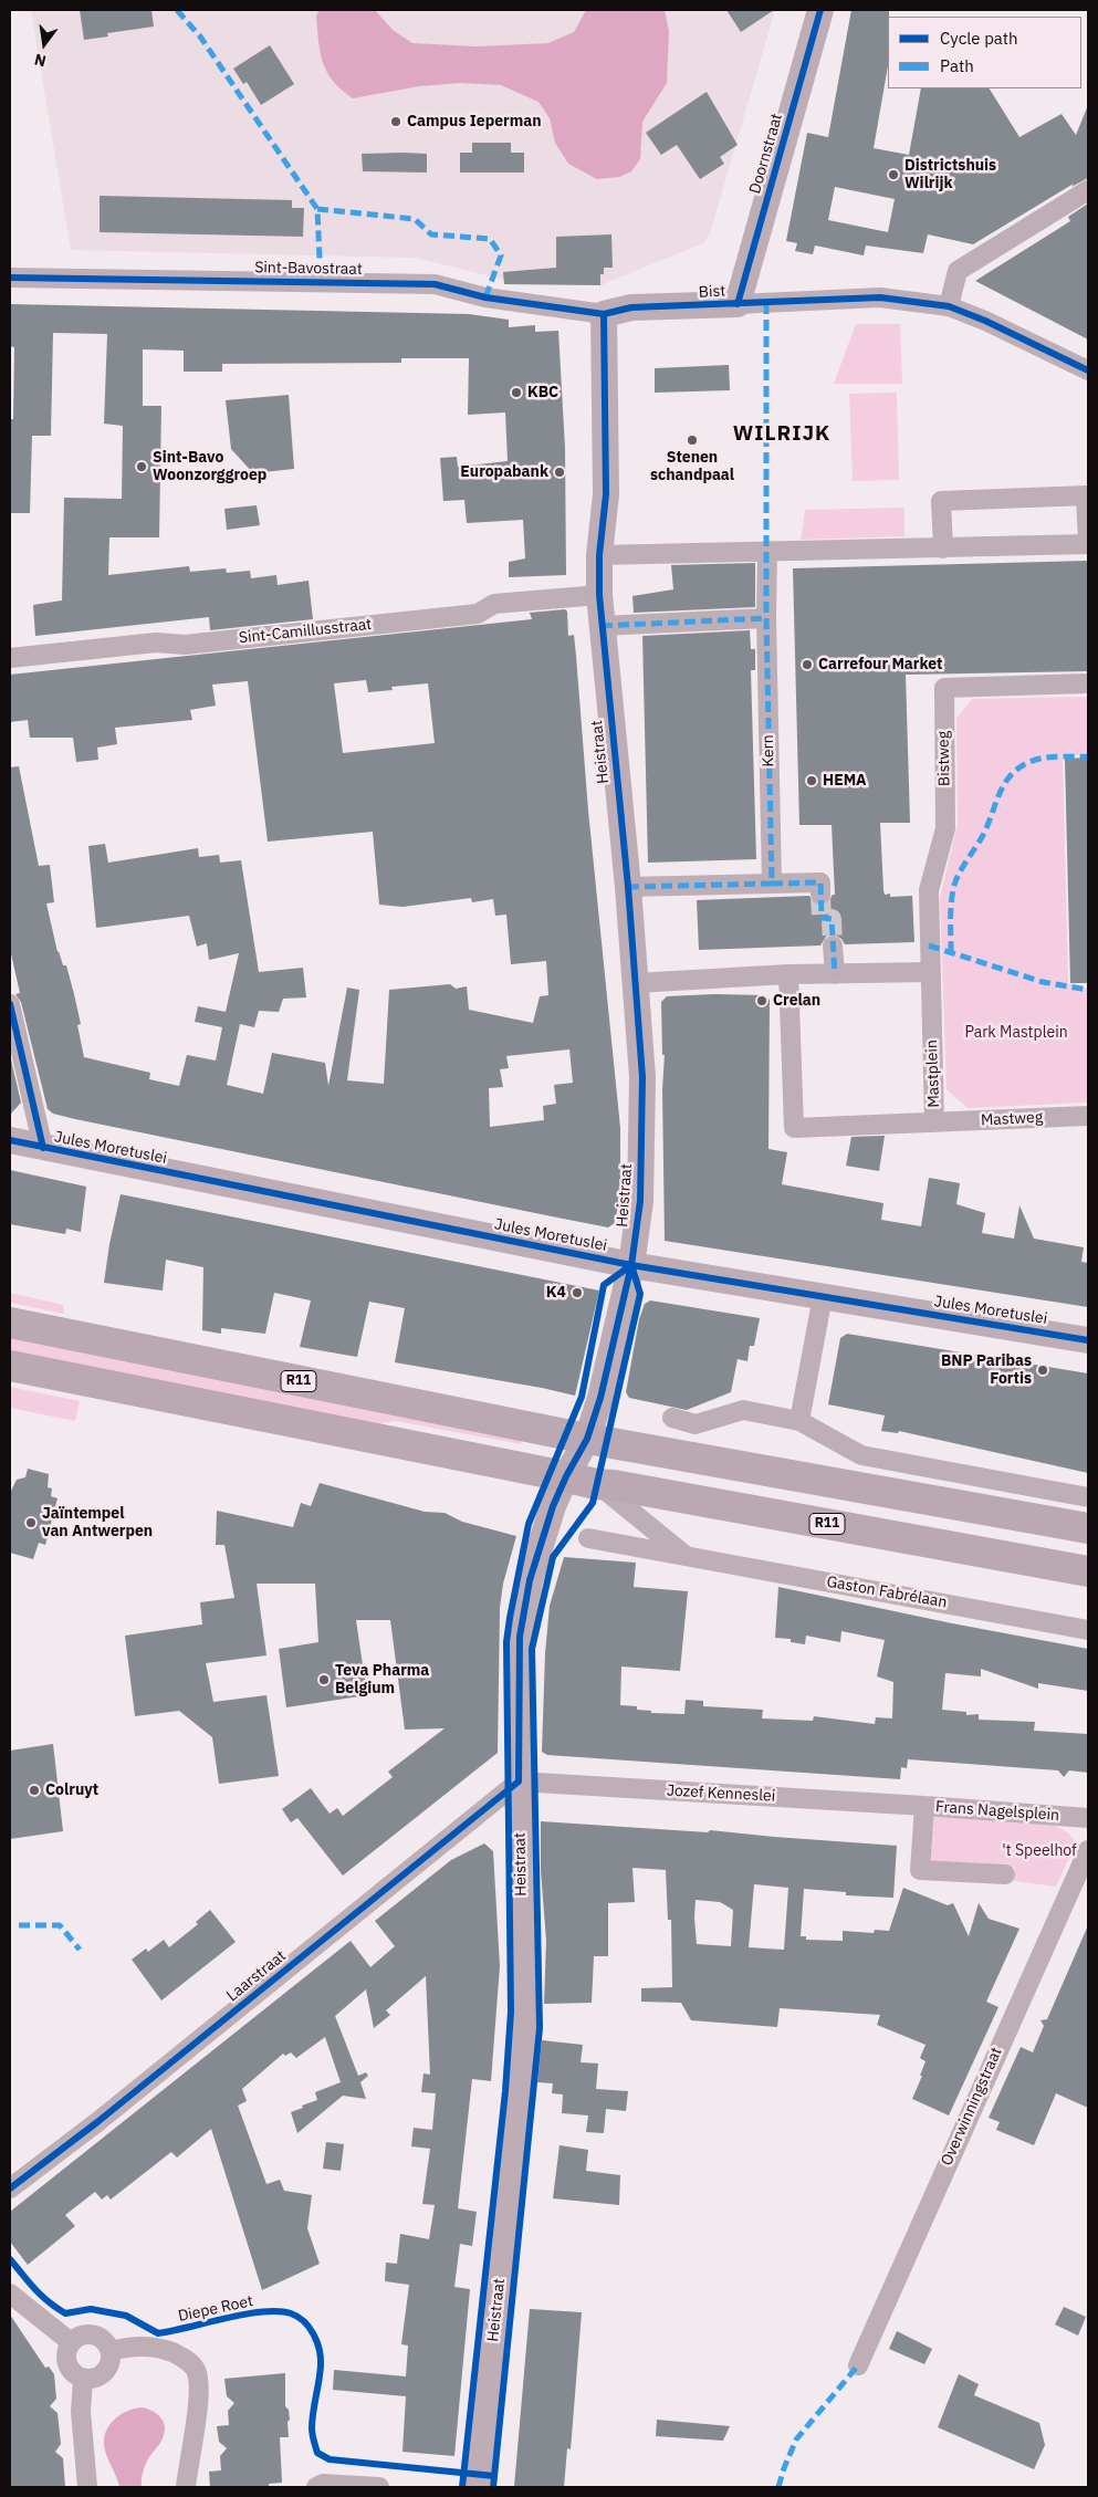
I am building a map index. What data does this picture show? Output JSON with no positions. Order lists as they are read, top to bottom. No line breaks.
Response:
{"streets":{"highway":["R11"],"street":["Doornstraat","Sint-Bavostraat","Bist","Sint-Camillusstraat","Kern","Heistraat","Bistweg","Mastplein","Mastweg","Jules Moretuslei","Gaston Fabrélaan","Jozef Kenneslei","Frans Nagelsplein","Laarstraat","Overwinningstraat"],"cycle path":["Diepe Roet"]},"crossings":[["Doornstraat","Bist"],["Sint-Bavostraat","Bist"],["Sint-Camillusstraat","Heistraat"],["Heistraat","Jules Moretuslei"],["Heistraat","R11"],["Heistraat","Jozef Kenneslei"],["Heistraat","Laarstraat"],["Bistweg","Mastplein"],["Mastplein","Mastweg"],["R11","Gaston Fabrélaan"],["Jozef Kenneslei","Frans Nagelsplein"],["Jozef Kenneslei","Laarstraat"]],"districts":["WILRIJK"],"parks":["Park Mastplein","'t Speelhof"],"places":["Campus Ieperman","Districtshuis Wilrijk","KBC","Stenen schandpaal","Sint-Bavo Woonzorggroep","Europabank","Carrefour Market","HEMA","Crelan","K4","BNP Paribas Fortis","Jaïntempel van Antwerpen","Teva Pharma Belgium","Colruyt"],"legend":["Cycle path","Path"],"north":"bottom"}
